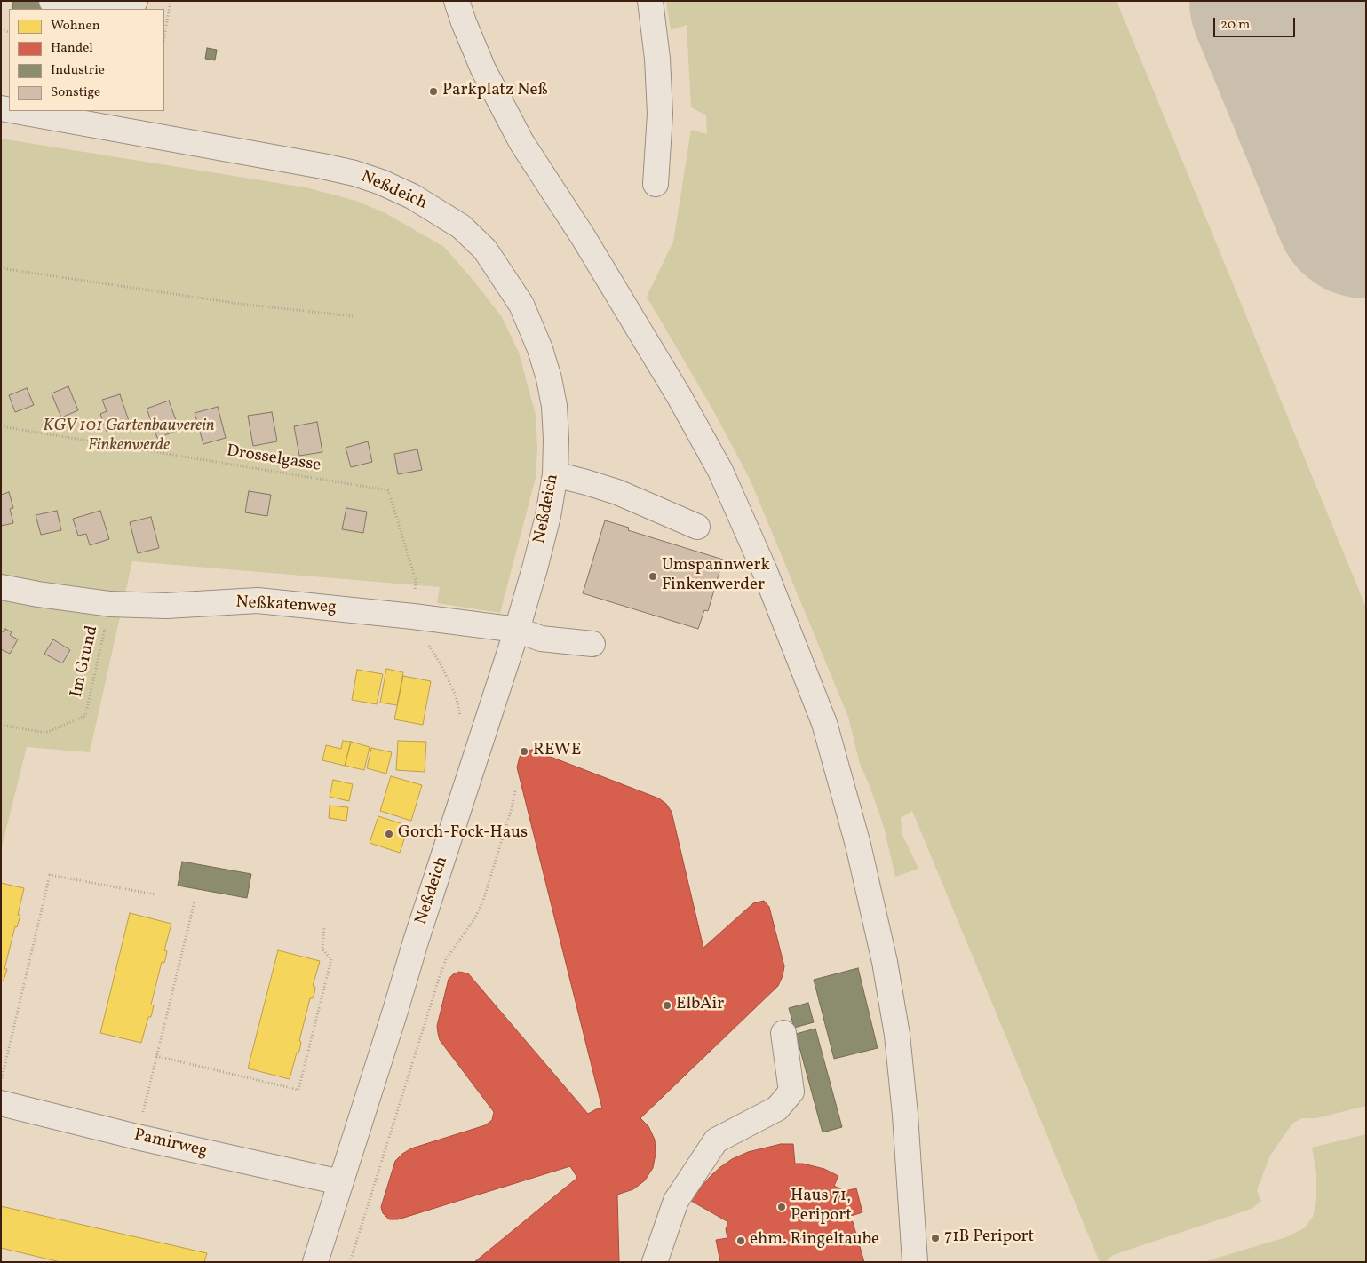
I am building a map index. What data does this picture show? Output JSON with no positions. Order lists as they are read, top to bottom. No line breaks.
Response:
{"streets":{"street":["Neßdeich","Neßkatenweg","Pamirweg"],"path":["Drosselgasse","Im Grund"]},"crossings":[["Neßdeich","Neßkatenweg"],["Neßdeich","Pamirweg"],["Drosselgasse","Neßkatenweg"],["Neßkatenweg","Im Grund"]],"parks":["KGV 101 Gartenbauverein Finkenwerde"],"places":["Parkplatz Neß","Umspannwerk Finkenwerder","REWE","Gorch-Fock-Haus","ElbAir","Haus 71, Periport","71B Periport","ehm. Ringeltaube"],"legend":["Wohnen","Handel","Industrie","Sonstige"],"scale_bar":"20 m"}
